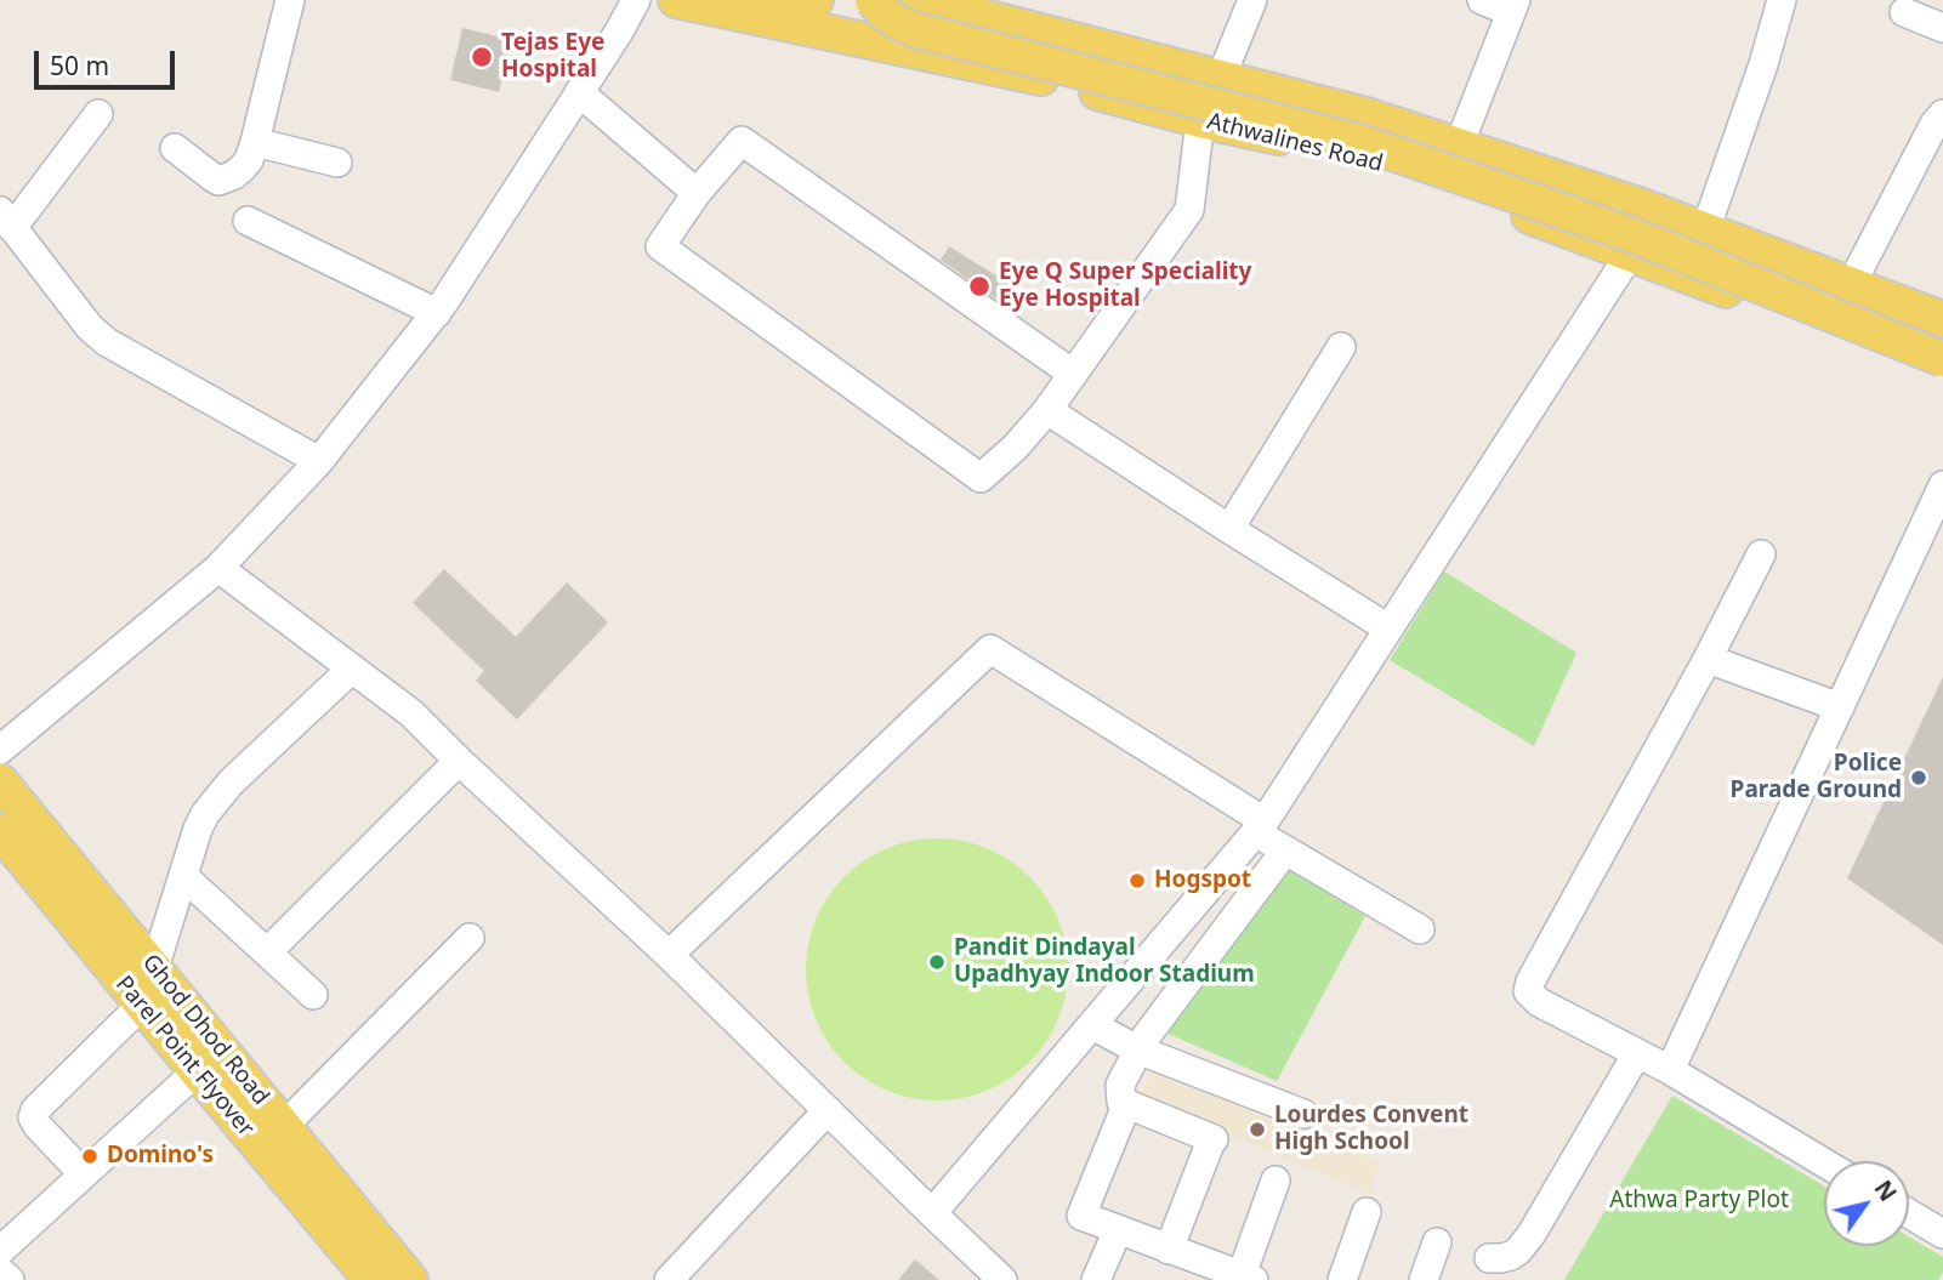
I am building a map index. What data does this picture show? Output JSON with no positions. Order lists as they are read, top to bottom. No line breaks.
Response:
{"streets":{"main road":["Athwalines Road","Ghod Dhod Road","Parel Point Flyover"]},"parks":["Athwa Party Plot"],"places":["Tejas Eye Hospital","Eye Q Super Speciality Eye Hospital","Police Parade Ground","Hogspot","Pandit Dindayal Upadhyay Indoor Stadium","Lourdes Convent High School","Domino's"],"scale_bar":"50 m","north":"top right"}
